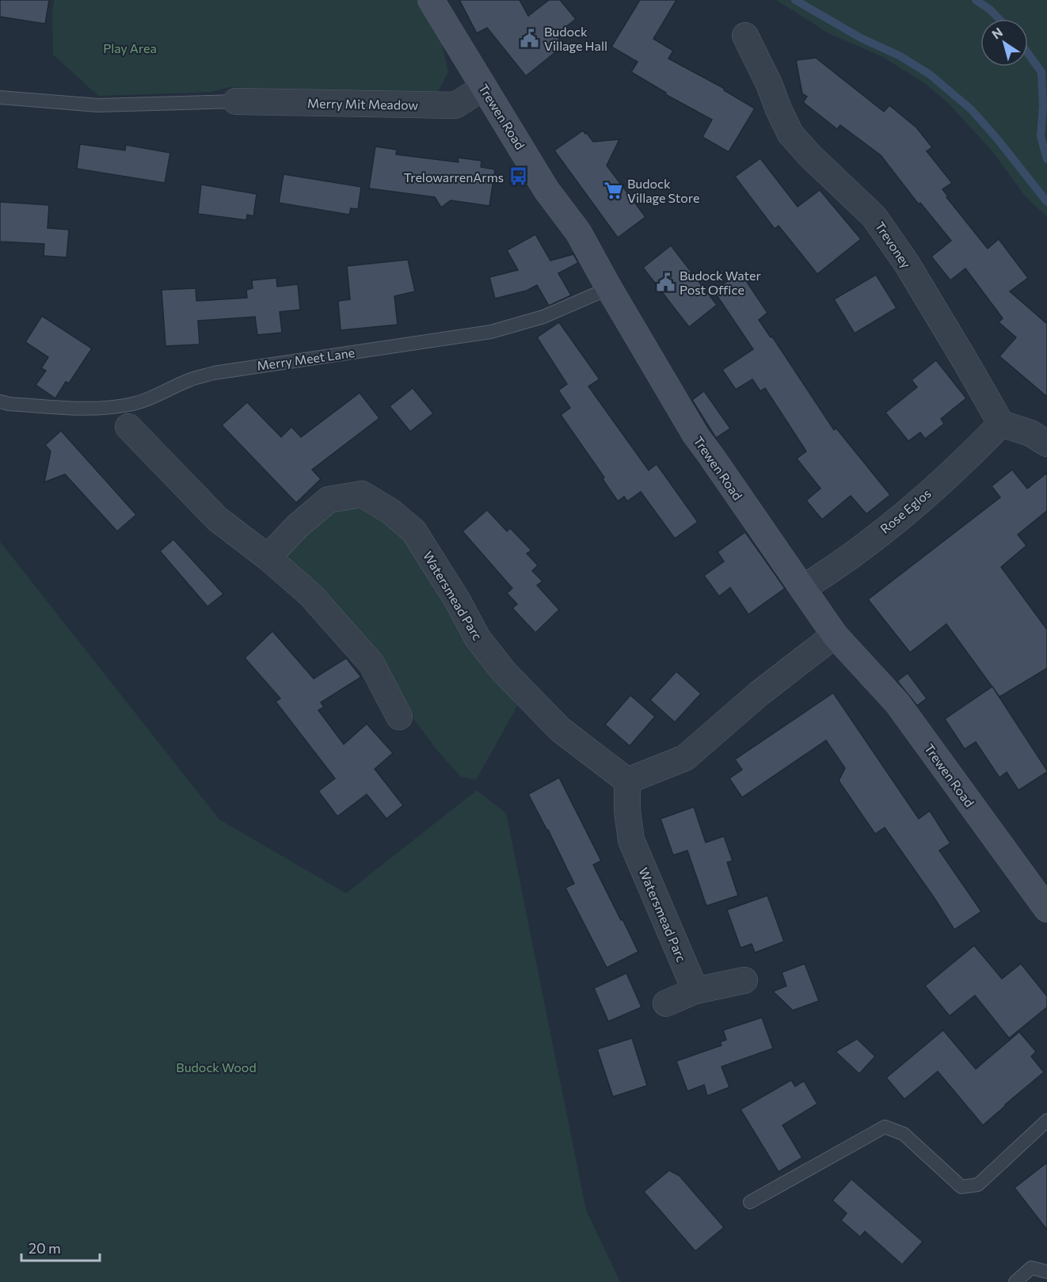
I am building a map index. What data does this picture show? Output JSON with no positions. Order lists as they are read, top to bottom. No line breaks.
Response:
{"streets":{"street":["Merry Mit Meadow","Trewen Road","Trevoney","Rose Eglos","Watersmead Parc"],"lane":["Merry Meet Lane"]},"crossings":[["Merry Mit Meadow","Trewen Road"],["Trewen Road","Merry Meet Lane"],["Trewen Road","Rose Eglos"],["Trevoney","Rose Eglos"]],"parks":["Play Area","Budock Wood"],"places":{"public building":["Budock Village Hall","Budock Water Post Office"],"bus stop":["TrelowarrenArms"],"supermarket":["Budock Village Store"]},"scale_bar":"20 m","north":"top left"}
